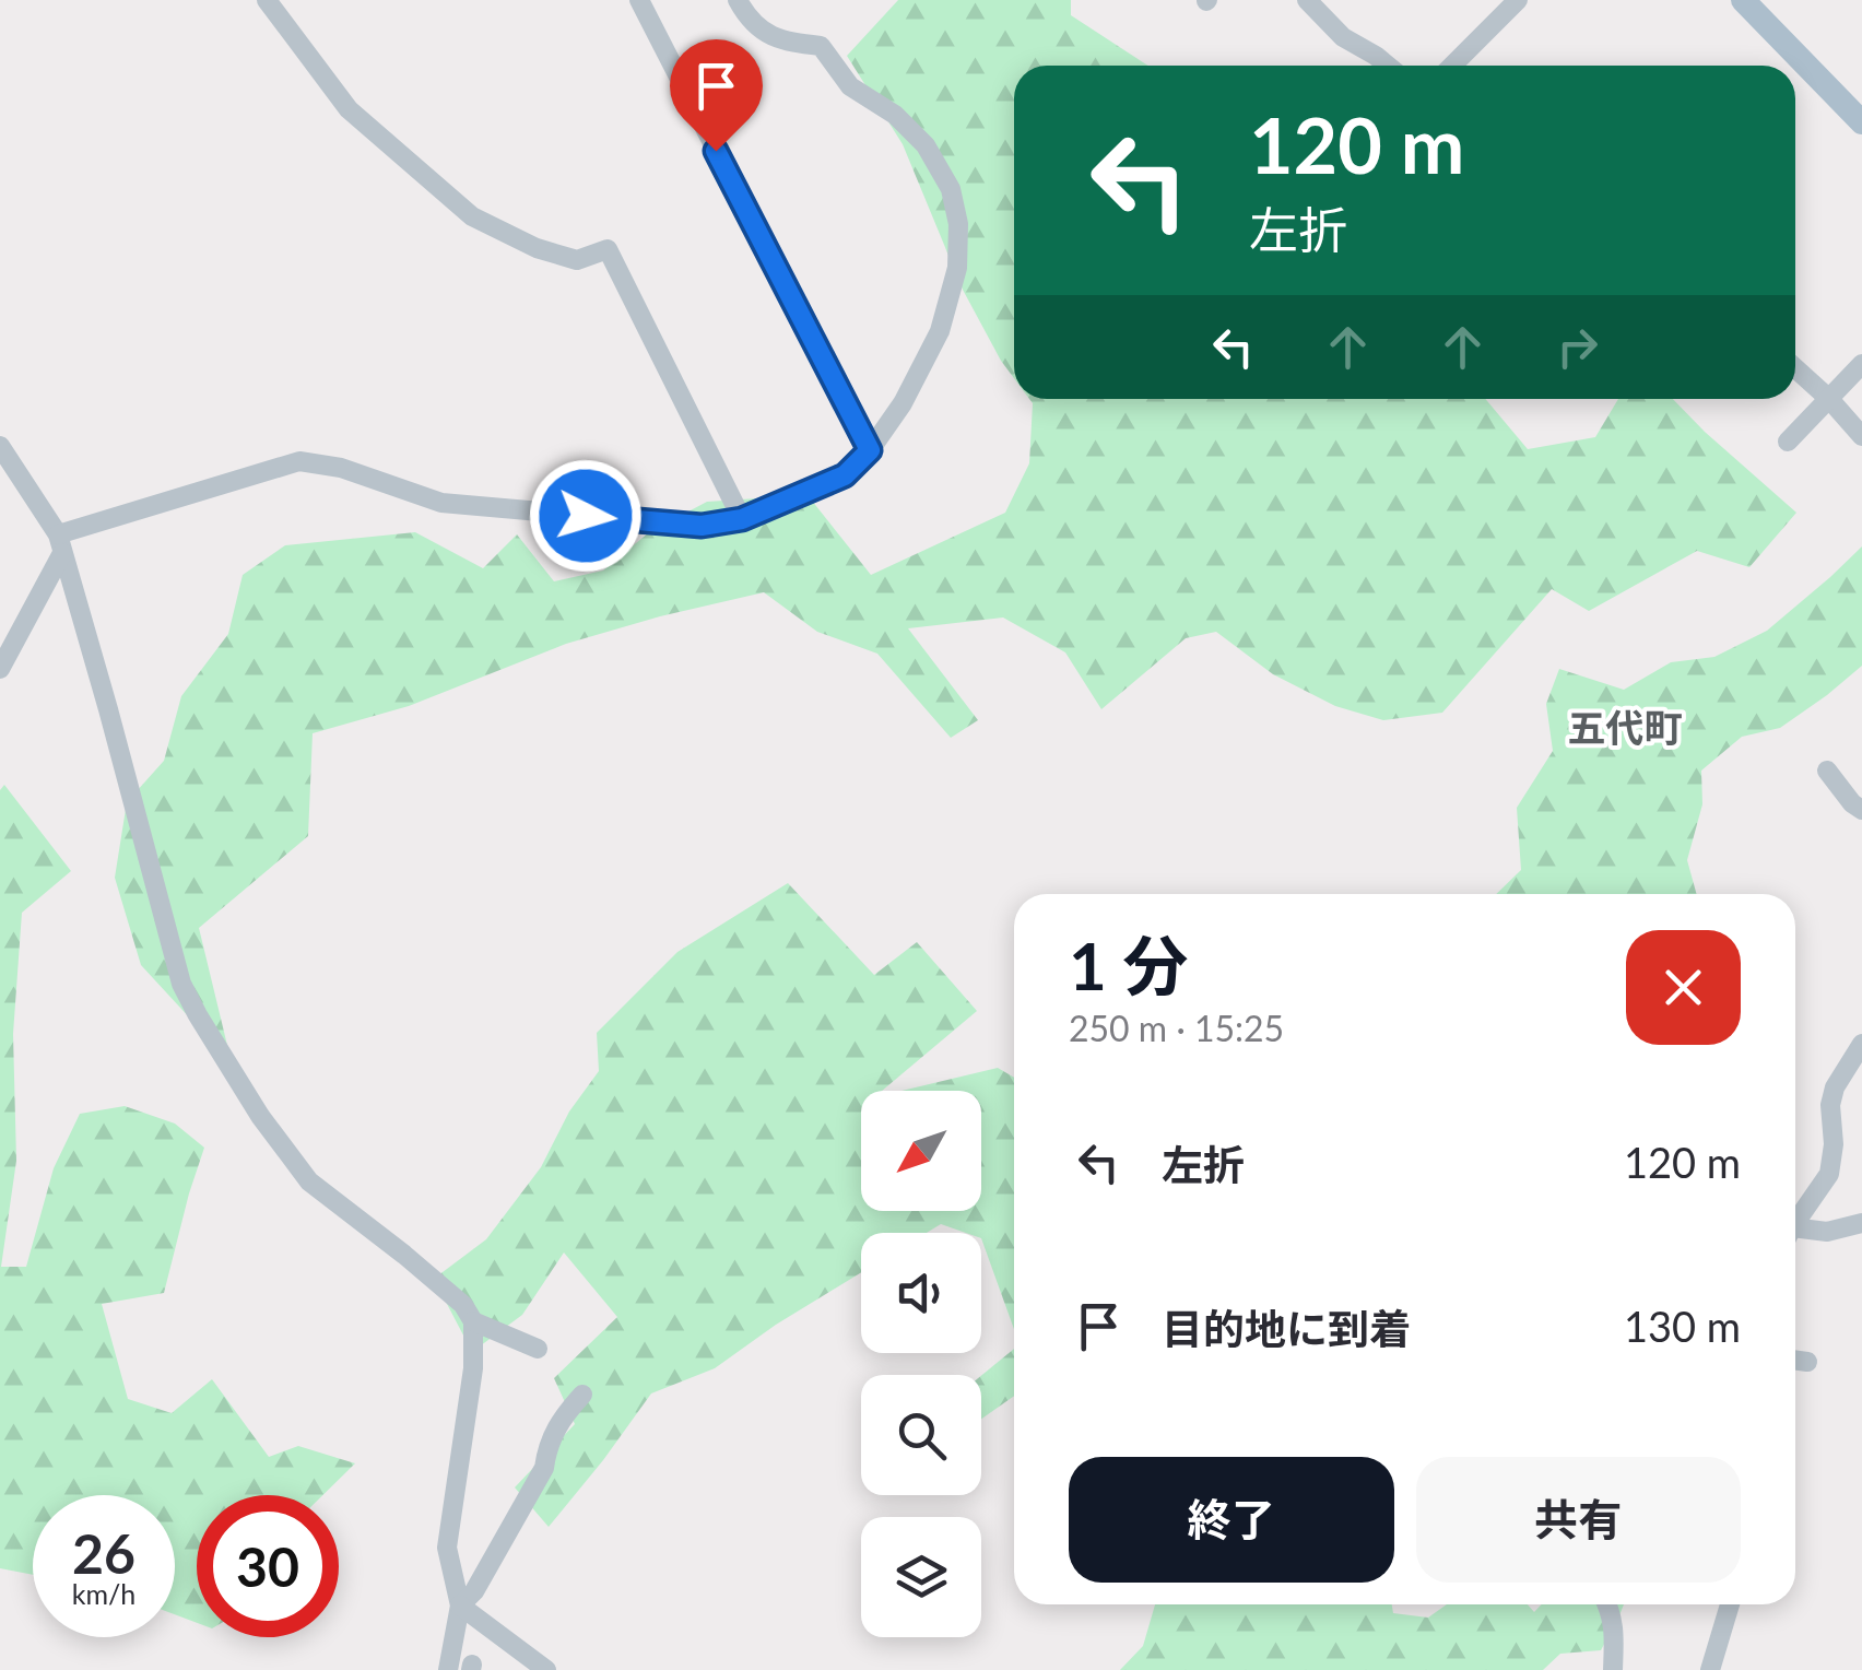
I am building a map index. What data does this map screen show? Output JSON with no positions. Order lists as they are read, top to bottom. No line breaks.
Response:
{"districts":["五代町"],"north":"bottom left","page":{"turn":["120 m","左折"],"heading":["1 分","250 m · 15:25"],"list":[{"name":"左折","value":"120 m"},{"name":"目的地に到着","value":"130 m"}],"buttons":["終了","共有"],"speed":"26 km/h","limit":"30"}}
